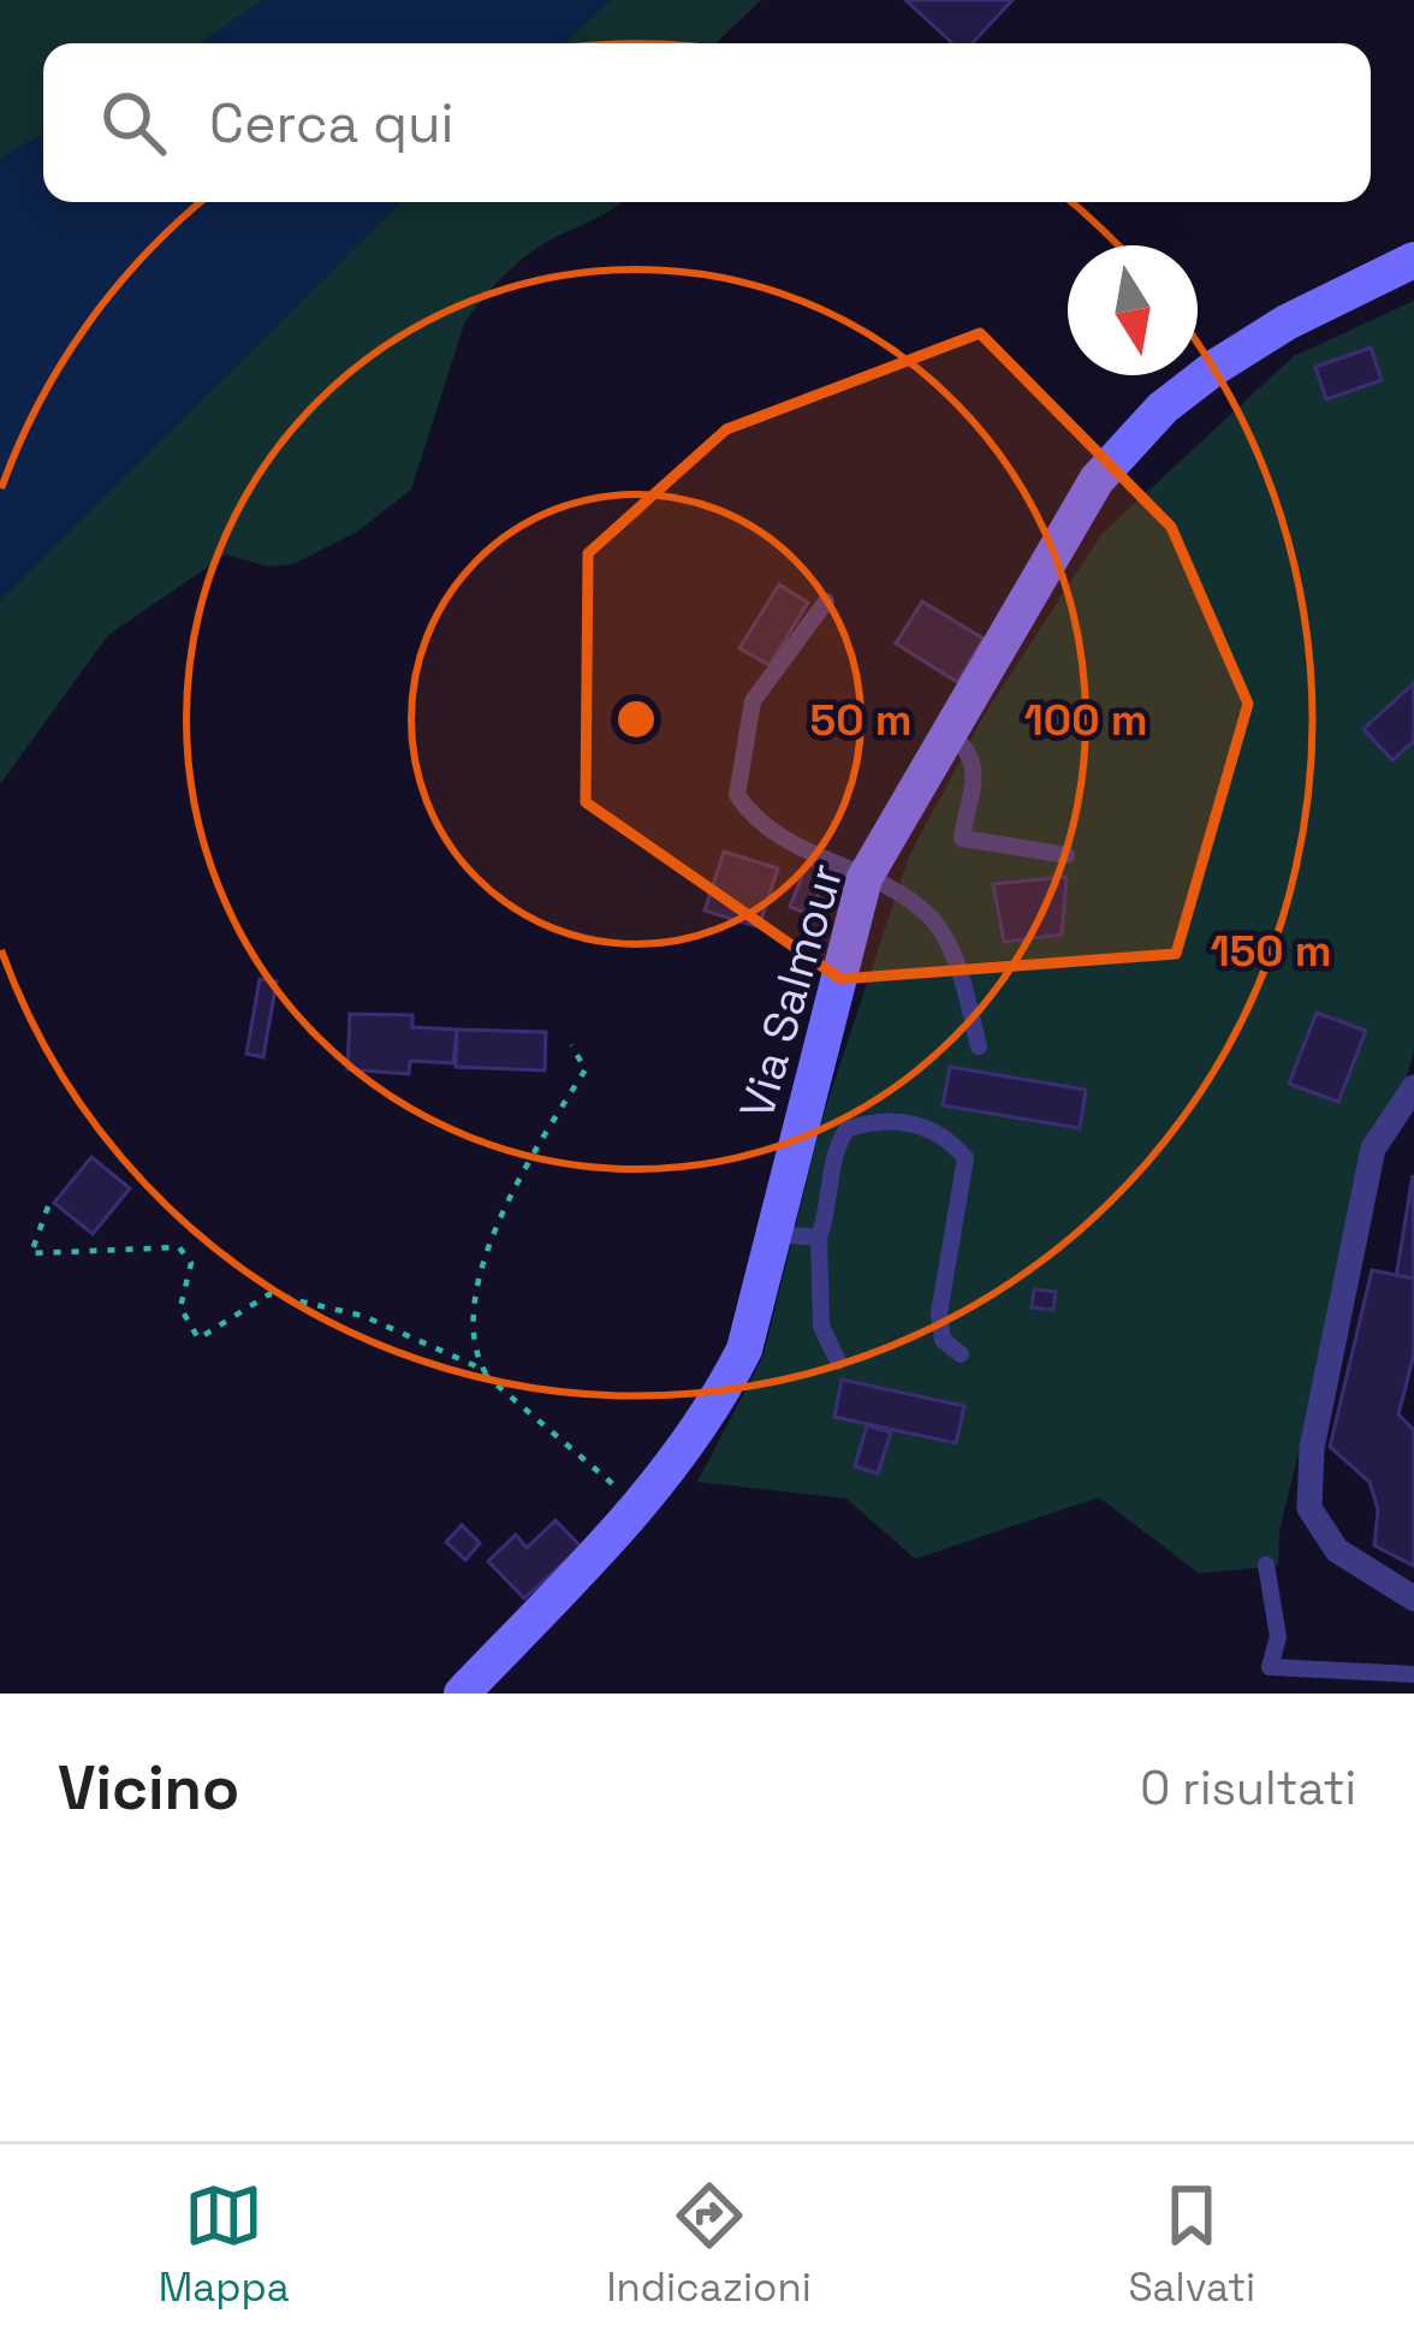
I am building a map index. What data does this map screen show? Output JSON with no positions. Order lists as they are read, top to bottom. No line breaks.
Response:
{"streets":{"main road":["Via Salmour"]},"north":"bottom","page":{"search":"Cerca qui","heading":["Vicino","0 risultati"],"nav":["Mappa","Indicazioni","Salvati"]},"rings":["50 m","100 m","150 m"]}
